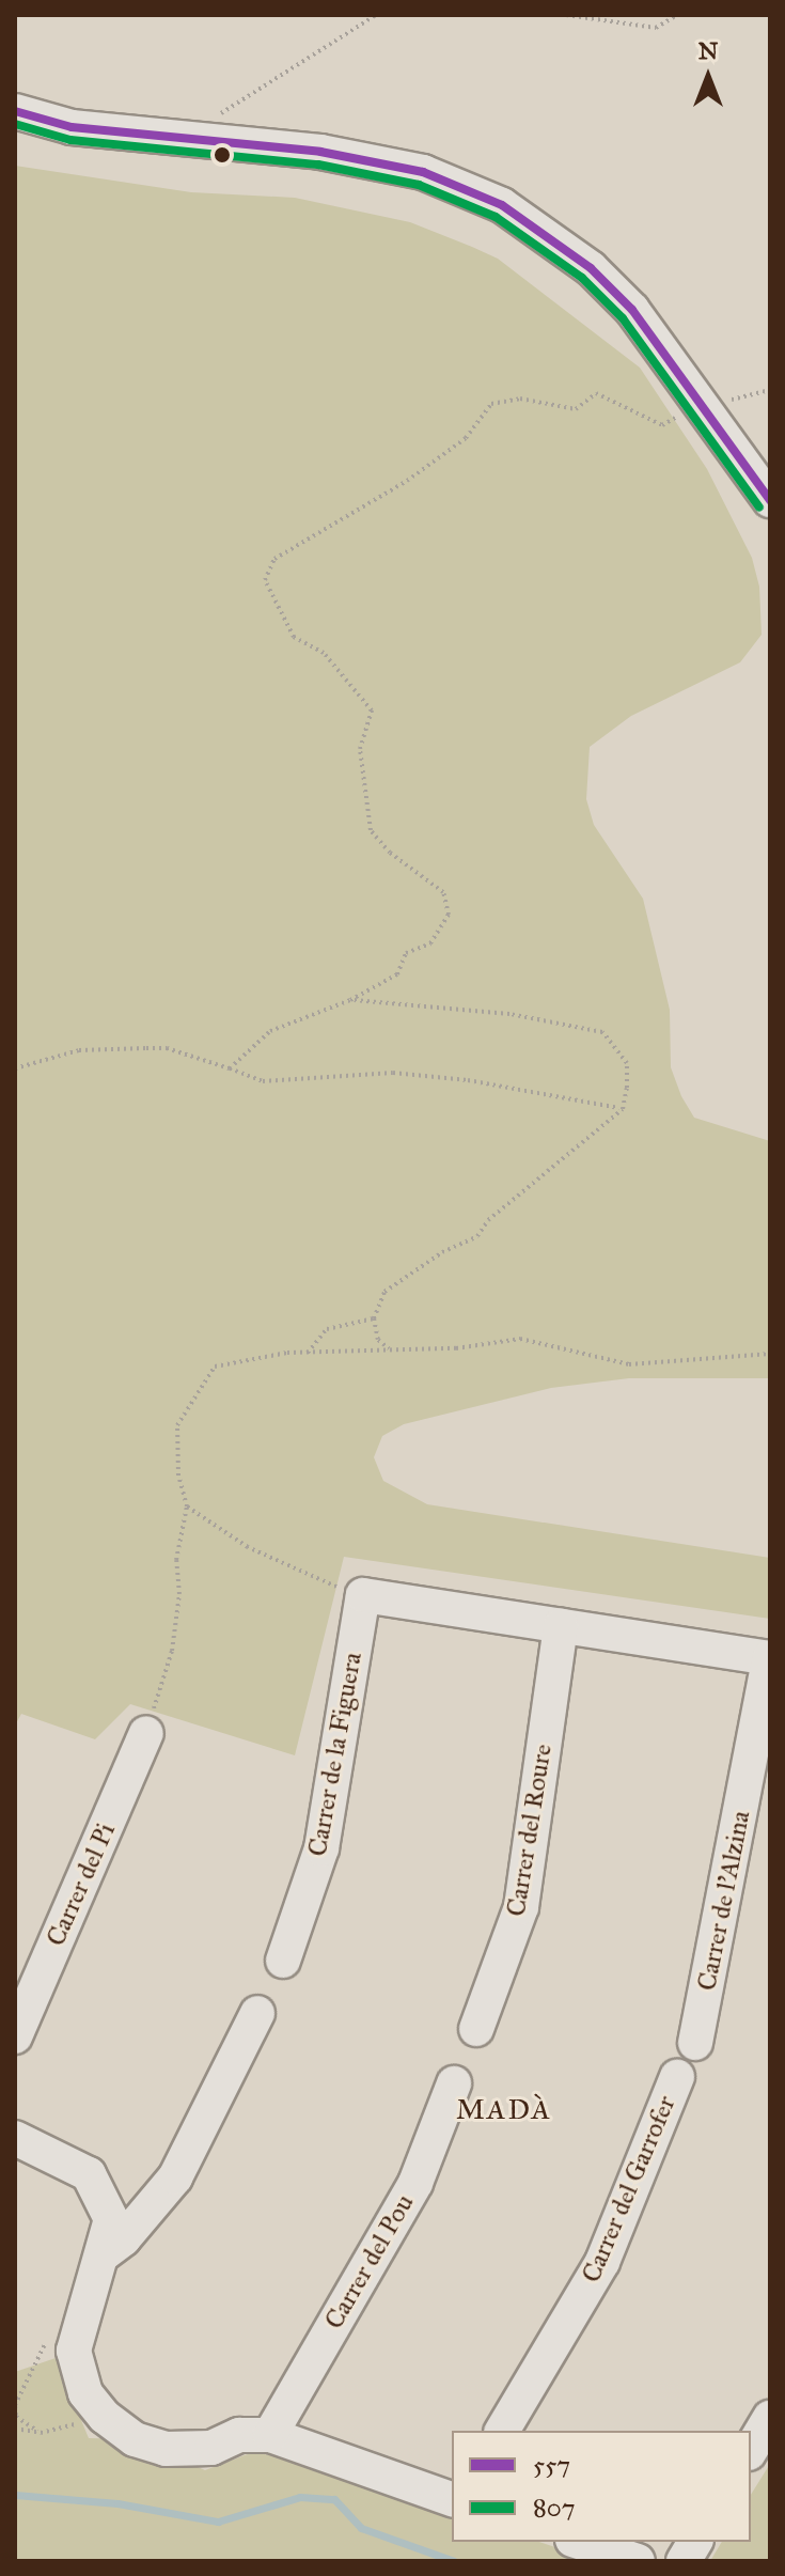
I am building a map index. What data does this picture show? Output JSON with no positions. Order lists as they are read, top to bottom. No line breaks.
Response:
{"streets":{"street":["Carrer de la Figuera","Carrer del Roure","Carrer del Pi","Carrer de l'Alzina","Carrer del Garrofer","Carrer del Pou"]},"districts":["MADÀ"],"lines":["transit line 557","transit line 807"],"legend":["557","807"],"north":"top"}
